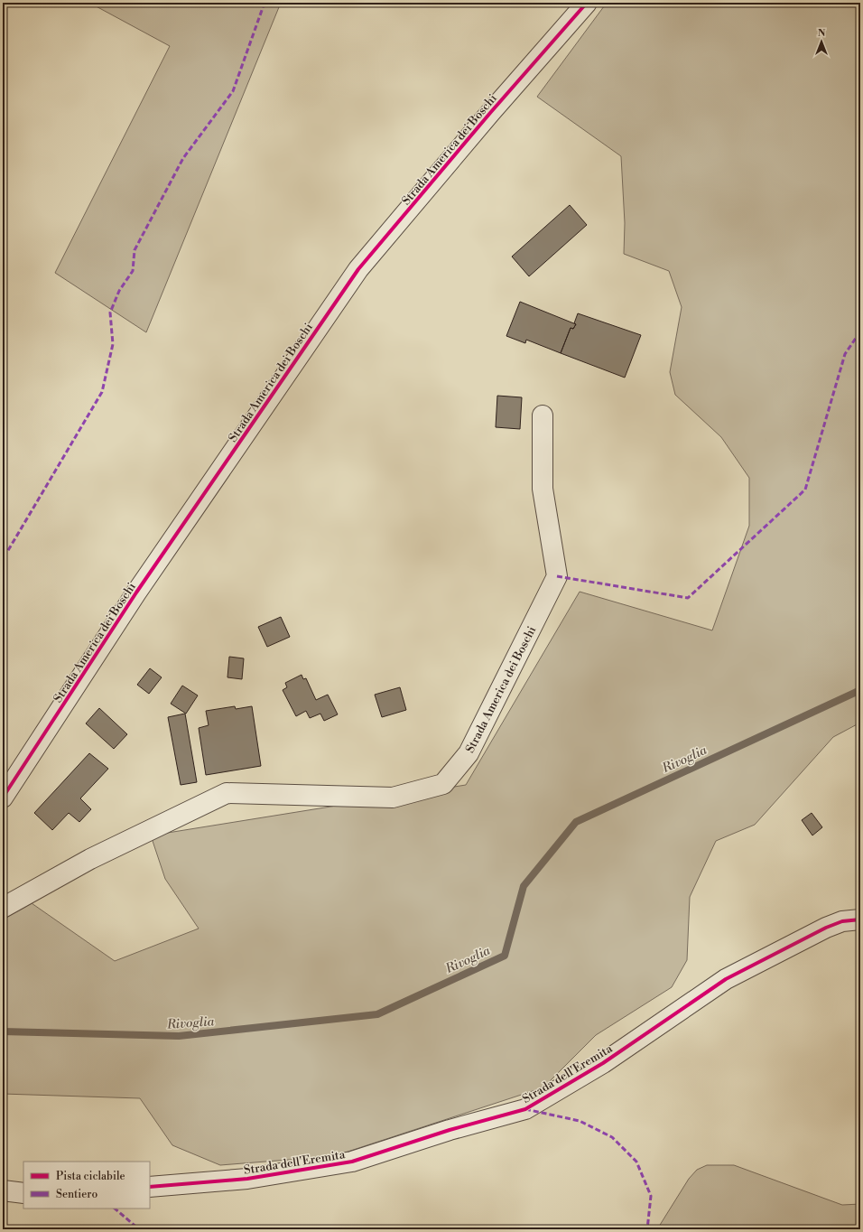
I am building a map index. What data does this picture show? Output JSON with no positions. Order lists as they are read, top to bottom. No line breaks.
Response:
{"streets":{"street":["Strada America dei Boschi","Strada dell'Eremita"]},"water":["Rivoglia"],"legend":["Pista ciclabile","Sentiero"],"north":"top"}
